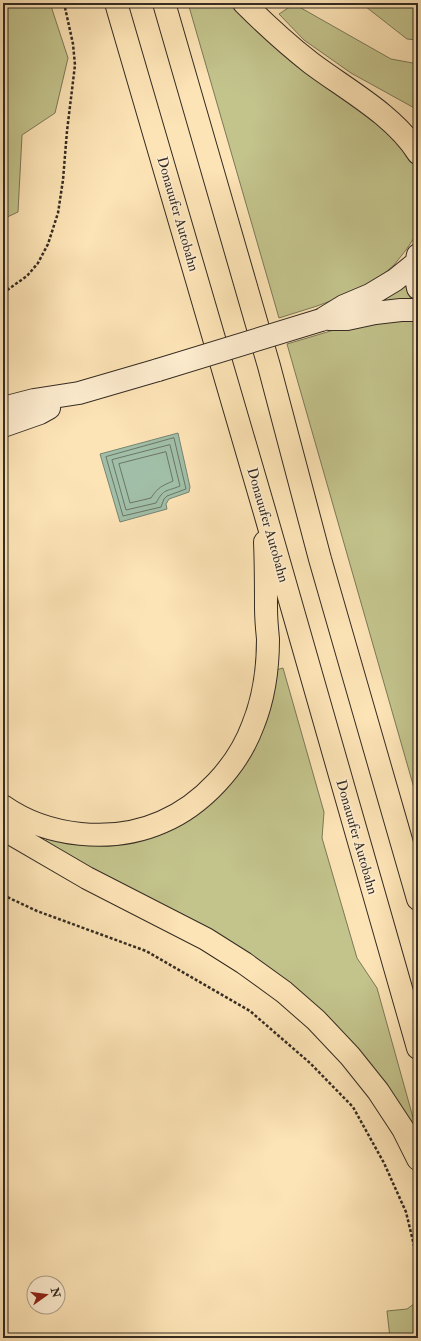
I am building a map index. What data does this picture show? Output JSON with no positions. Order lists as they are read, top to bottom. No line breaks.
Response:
{"streets":{"highway":["Donauufer Autobahn"]},"north":"right"}
